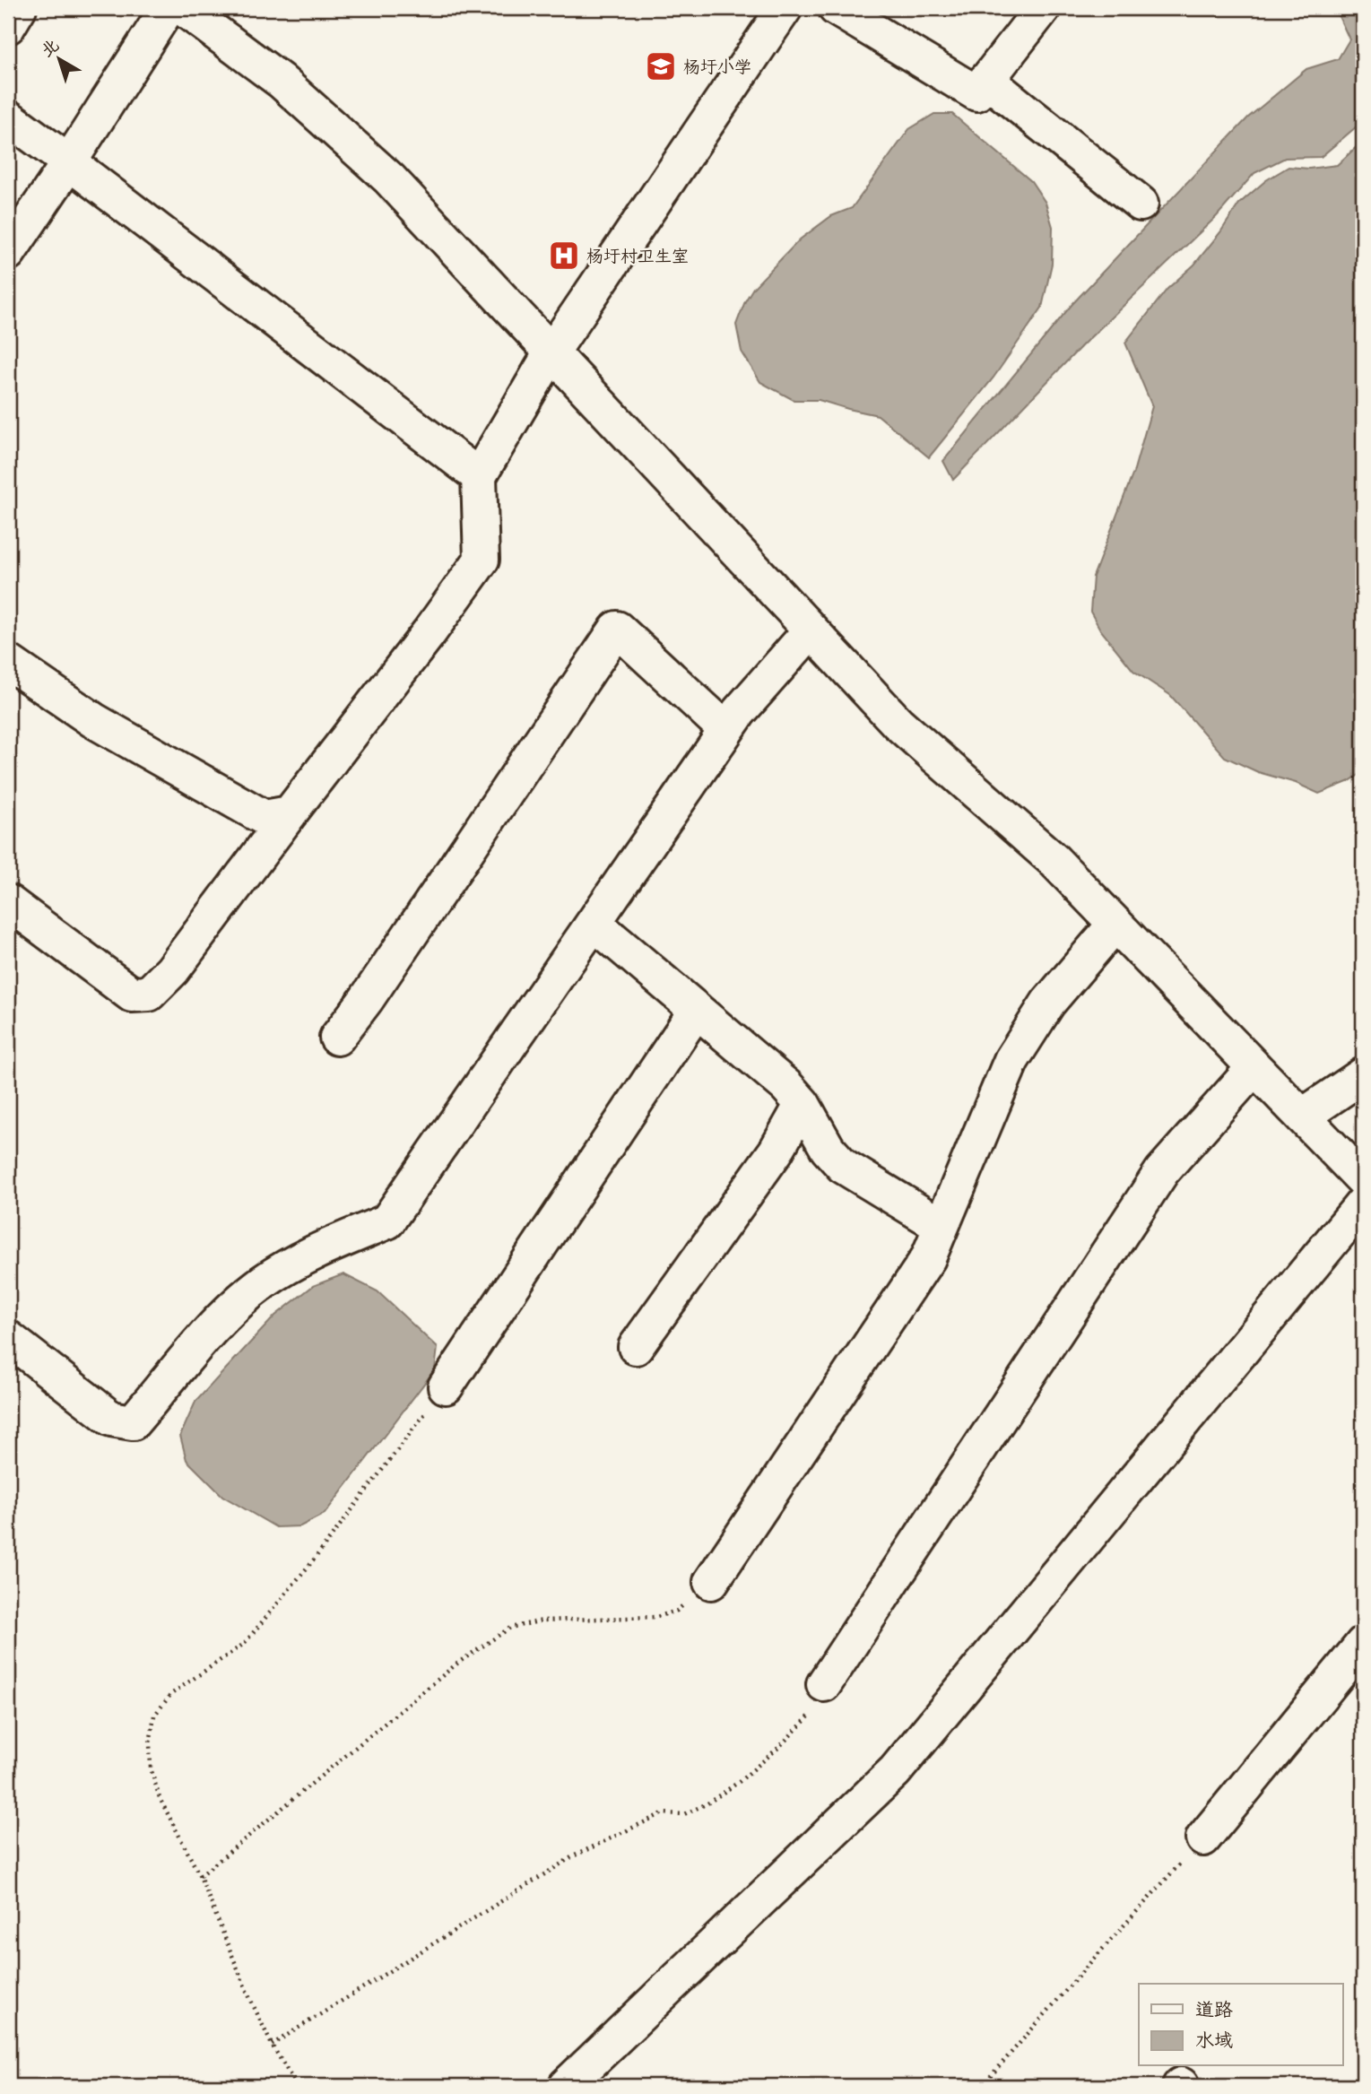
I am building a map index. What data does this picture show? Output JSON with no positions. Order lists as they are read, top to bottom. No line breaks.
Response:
{"places":{"school or university":["杨圩小学"],"hospital":["杨圩村卫生室"]},"legend":["道路","水域"],"north":"top left"}
